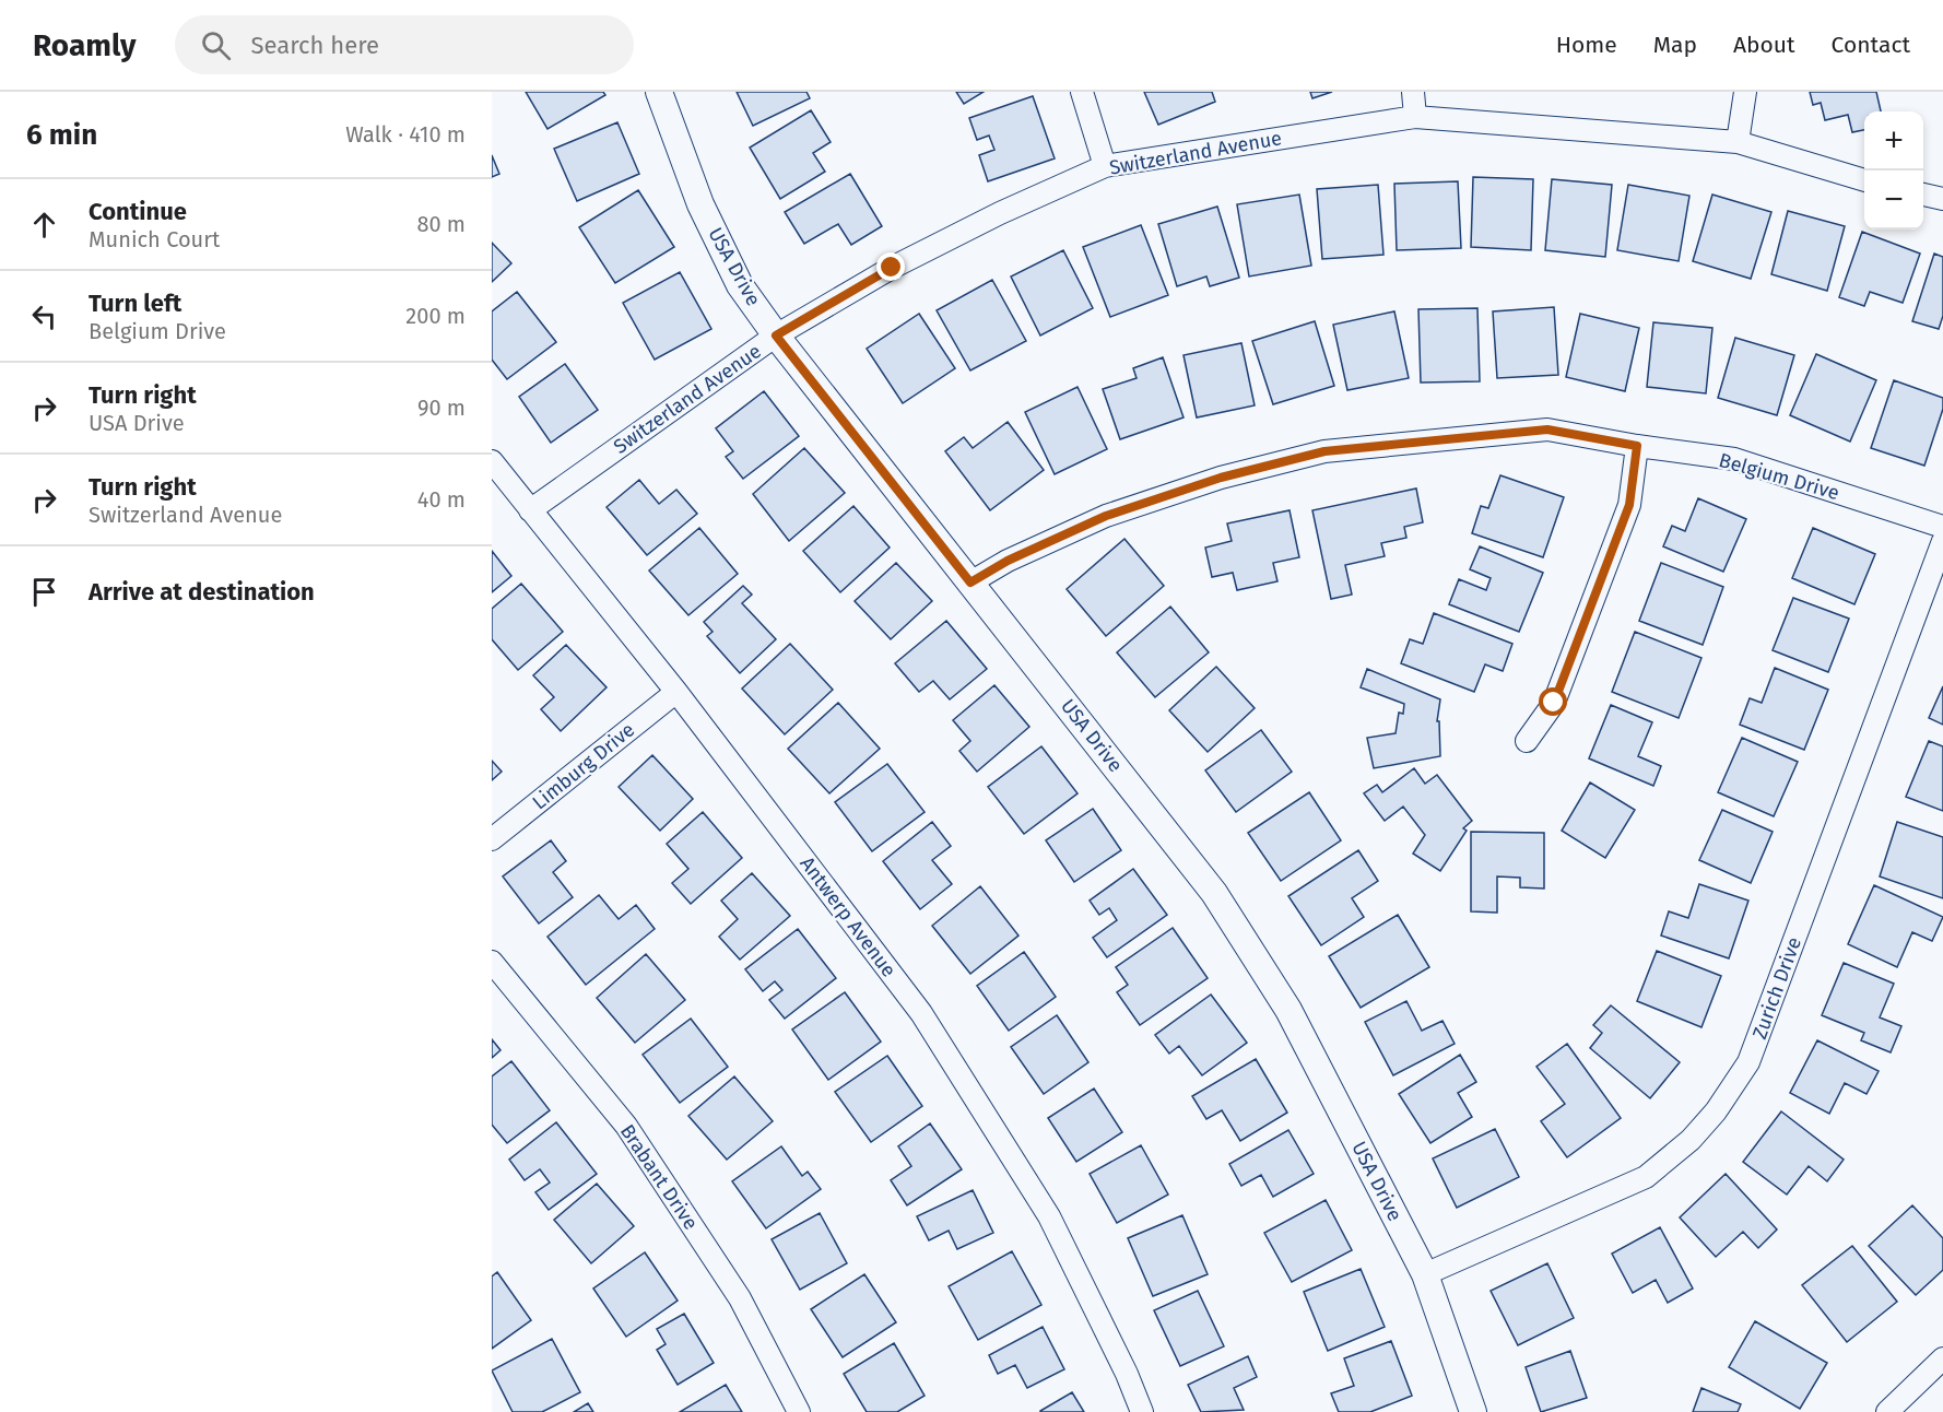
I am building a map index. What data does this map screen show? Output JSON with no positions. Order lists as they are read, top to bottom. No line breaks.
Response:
{"streets":{"street":["Switzerland Avenue","USA Drive","Belgium Drive","Limburg Drive","Antwerp Avenue","Zurich Drive","Brabant Drive"]},"crossings":[["Switzerland Avenue","USA Drive"],["Switzerland Avenue","Antwerp Avenue"],["USA Drive","Belgium Drive"],["USA Drive","Zurich Drive"],["Limburg Drive","Antwerp Avenue"]],"page":{"header":"Roamly","search":"Search here","nav":["Home","Map","About","Contact"],"heading":["6 min","Walk · 410 m"],"map_buttons":["+","−"],"list":[["Continue","Munich Court","80 m"],["Turn left","Belgium Drive","200 m"],["Turn right","USA Drive","90 m"],["Turn right","Switzerland Avenue","40 m"],"Arrive at destination"]}}
